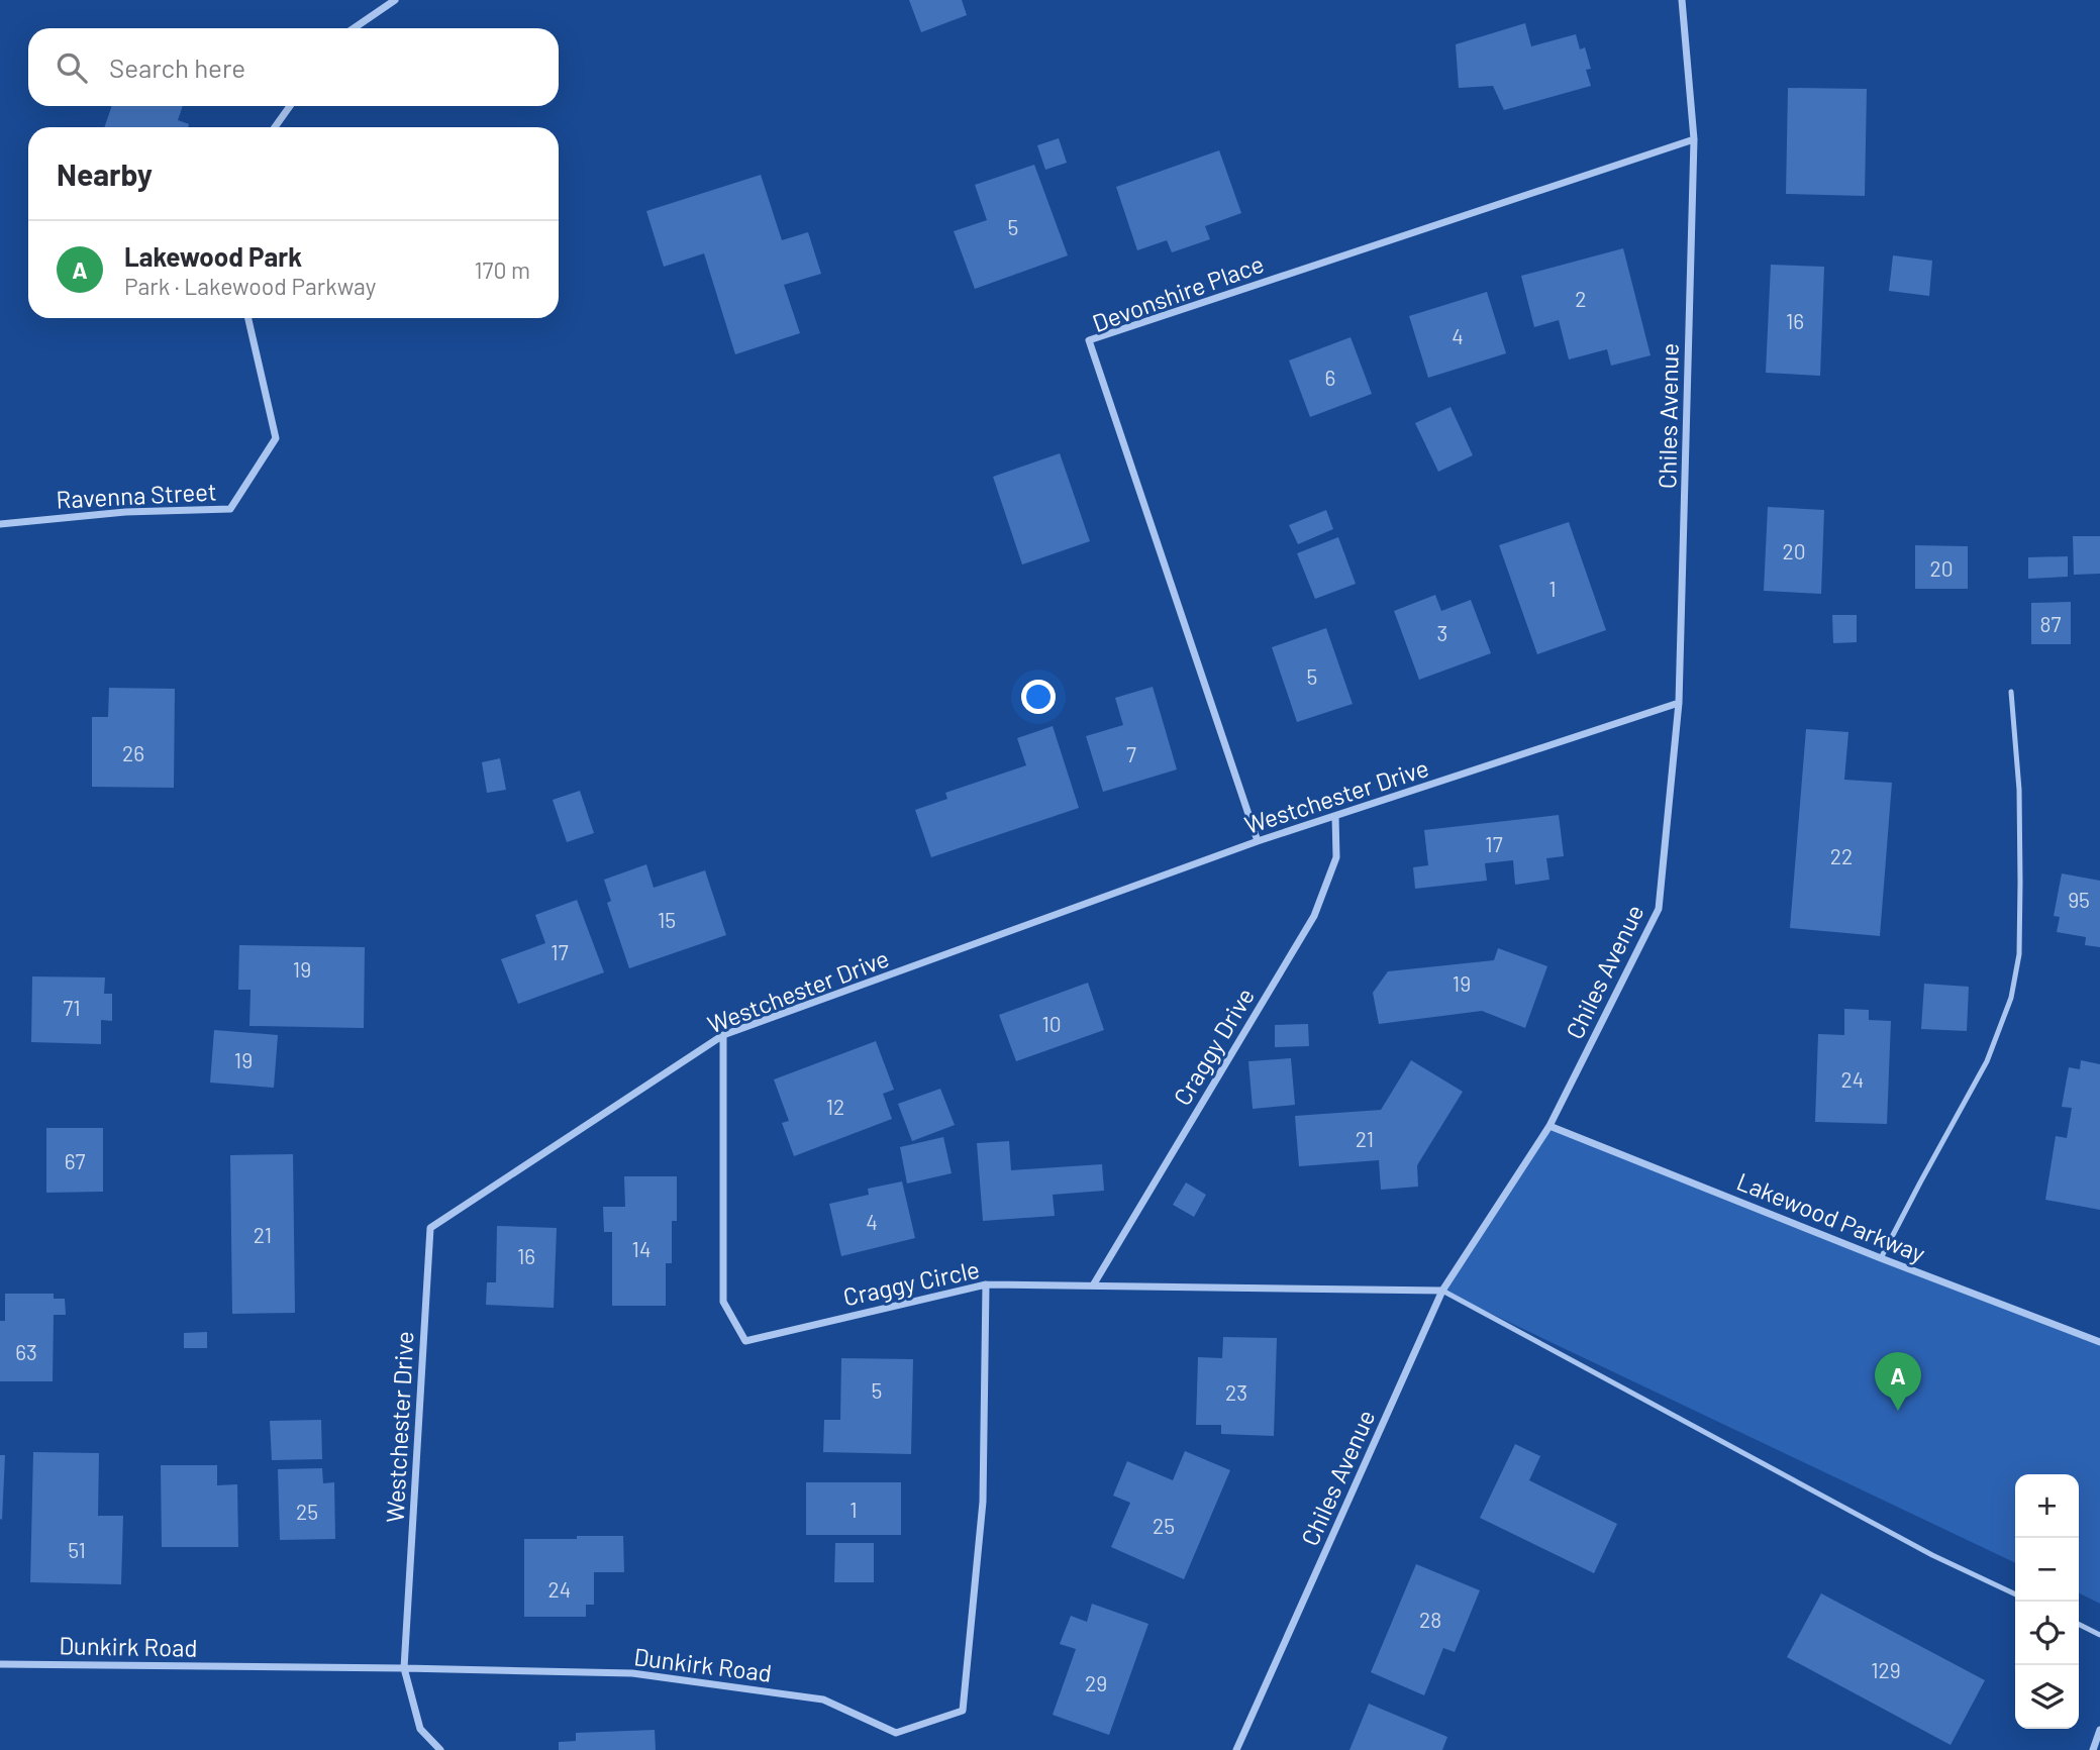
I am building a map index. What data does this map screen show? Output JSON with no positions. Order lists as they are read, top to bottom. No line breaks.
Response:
{"streets":{"street":["Devonshire Place","Chiles Avenue","Ravenna Street","Westchester Drive","Craggy Drive","Lakewood Parkway","Craggy Circle","Dunkirk Road"]},"crossings":[["Devonshire Place","Chiles Avenue"],["Devonshire Place","Westchester Drive"],["Chiles Avenue","Westchester Drive"],["Chiles Avenue","Lakewood Parkway"],["Chiles Avenue","Craggy Circle"],["Westchester Drive","Craggy Drive"],["Westchester Drive","Craggy Circle"],["Westchester Drive","Dunkirk Road"],["Craggy Drive","Craggy Circle"],["Craggy Circle","Dunkirk Road"]],"house_numbers":["5","2","16","4","6","20","20","1","87","3","5","26","7","17","22","95","15","17","19","19","71","10","19","24","12","21","67","4","21","14","16","63","5","23","1","25","25","51","24","28","129","29"],"page":{"search":"Search here","heading":"Nearby","list":[{"mark":"A","name":"Lakewood Park","note":"Park · Lakewood Parkway","value":"170 m"}],"pins":"A","map_buttons":["+","−"]}}
